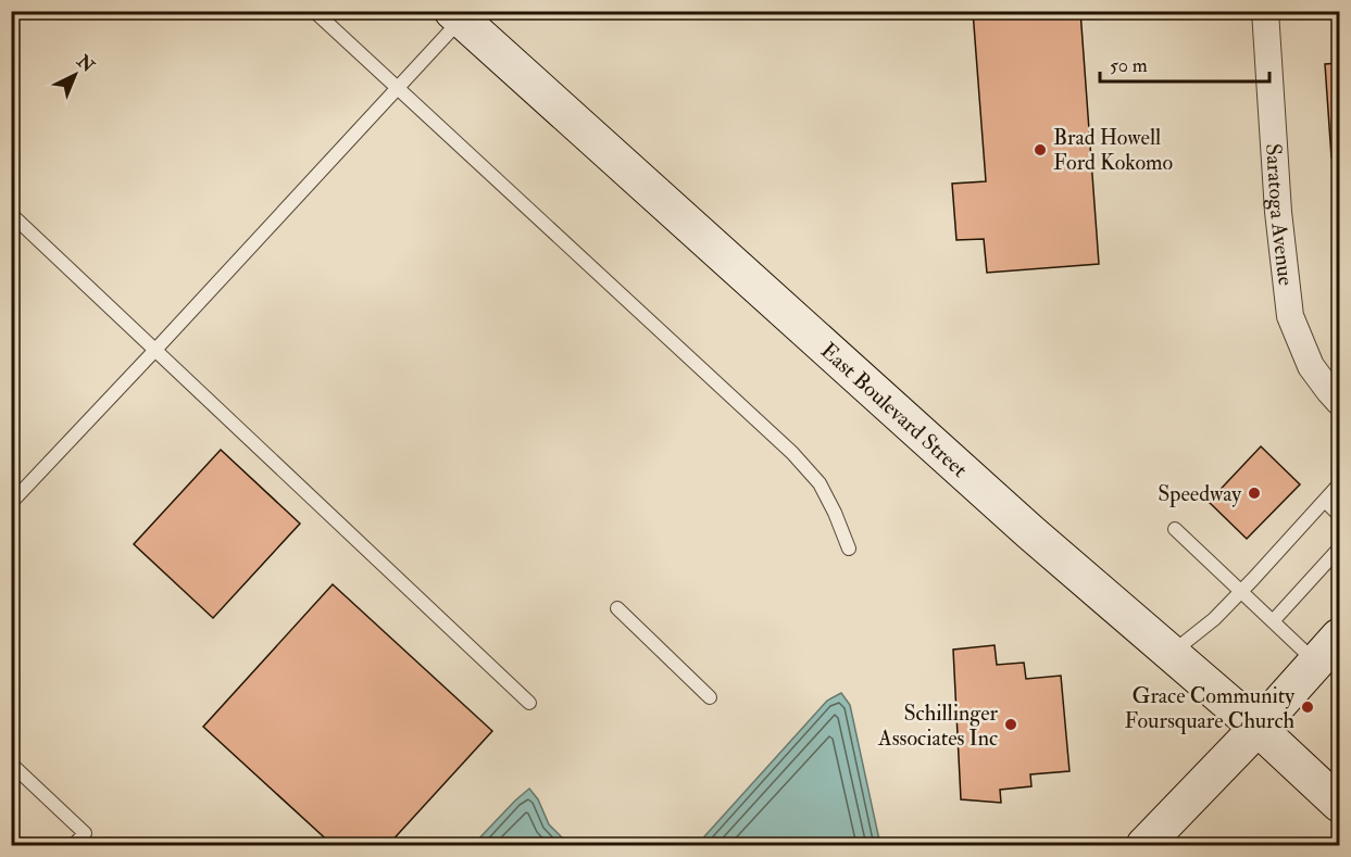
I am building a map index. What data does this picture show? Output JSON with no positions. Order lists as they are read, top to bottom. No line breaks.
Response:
{"streets":{"main road":["East Boulevard Street"],"street":["Saratoga Avenue"]},"places":["Brad Howell Ford Kokomo","Speedway","Grace Community Foursquare Church","Schillinger Associates Inc"],"scale_bar":"50 m","north":"top right"}
